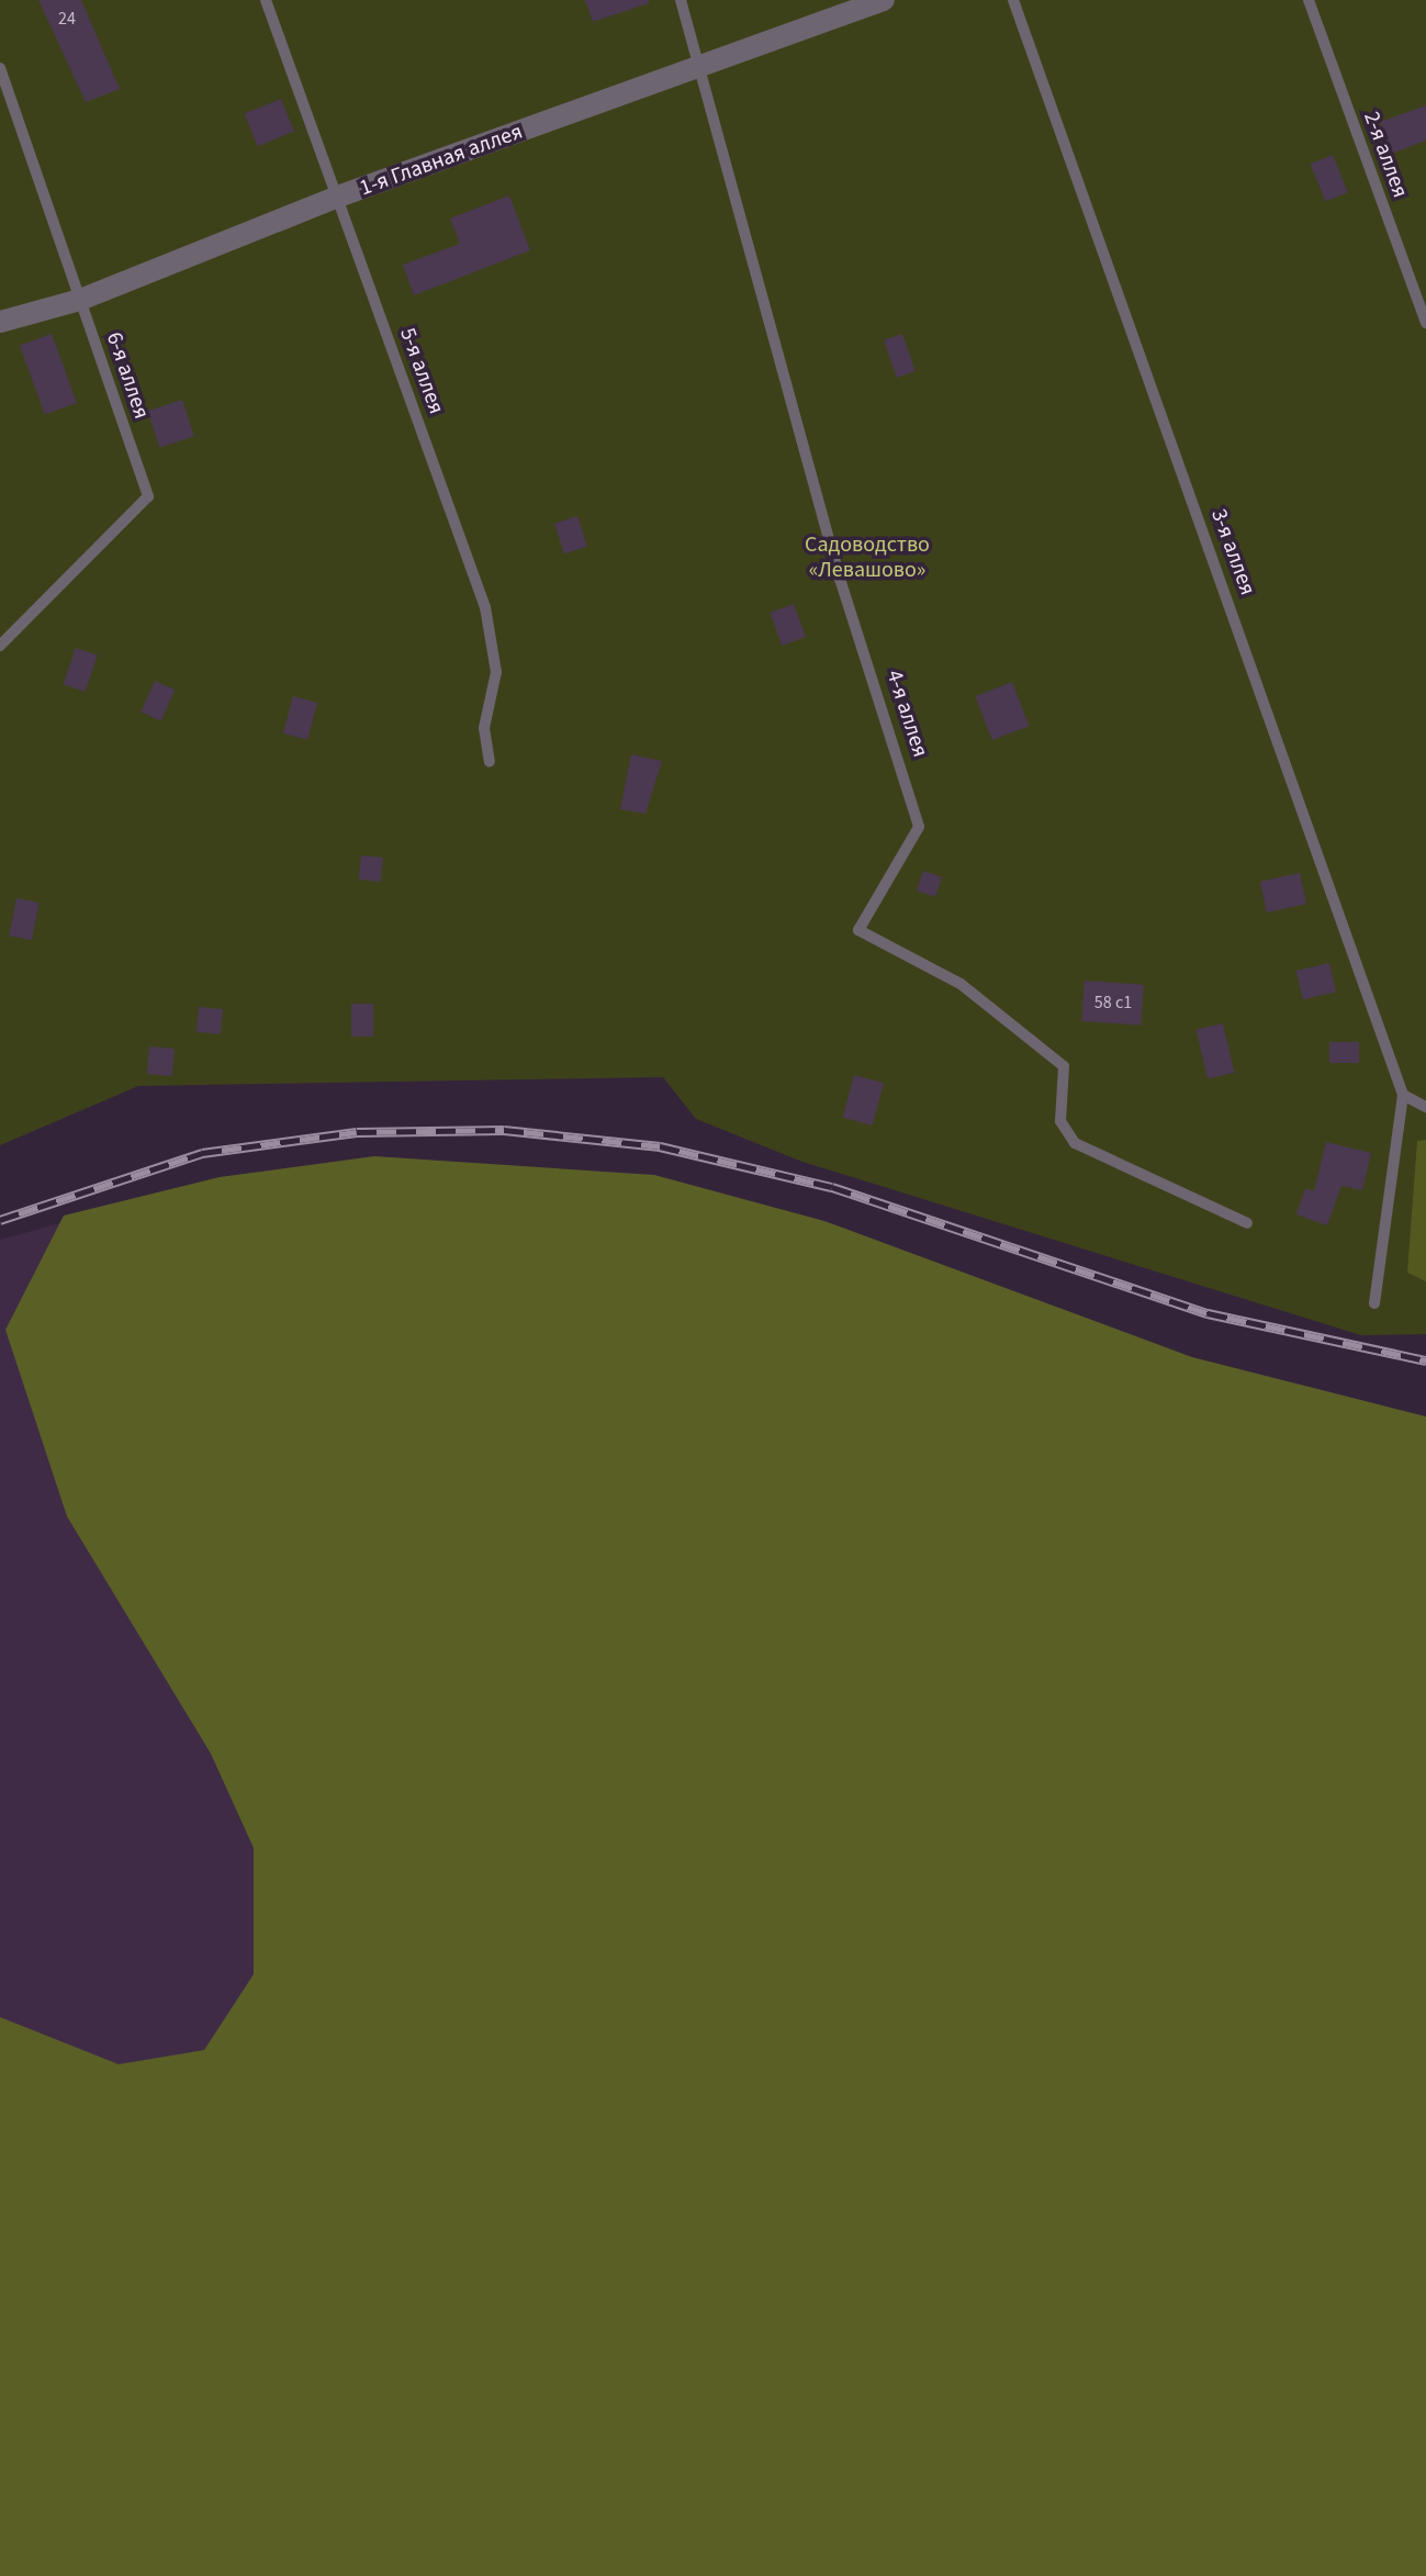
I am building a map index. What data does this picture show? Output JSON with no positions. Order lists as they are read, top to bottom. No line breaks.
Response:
{"streets":{"street":["1-я Главная аллея"],"lane":["2-я аллея","5-я аллея","6-я аллея","3-я аллея","4-я аллея"]},"crossings":[["1-я Главная аллея","5-я аллея"],["1-я Главная аллея","6-я аллея"],["1-я Главная аллея","4-я аллея"]],"parks":["Садоводство «Левашово»"],"house_numbers":["24","58 с1"]}
